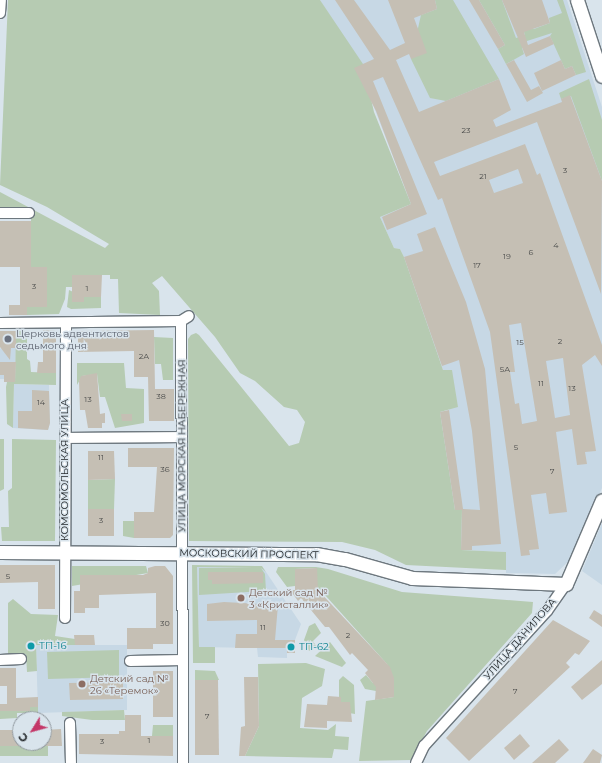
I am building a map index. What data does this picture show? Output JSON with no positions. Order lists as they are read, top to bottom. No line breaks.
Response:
{"streets":{"street":["УЛИЦА МОРСКАЯ НАБЕРЕЖНАЯ","КОМСОМОЛЬСКАЯ УЛИЦА","МОСКОВСКИЙ ПРОСПЕКТ","УЛИЦА ДАНИЛОВА"]},"crossings":[["УЛИЦА МОРСКАЯ НАБЕРЕЖНАЯ","КОМСОМОЛЬСКАЯ УЛИЦА"],["УЛИЦА МОРСКАЯ НАБЕРЕЖНАЯ","МОСКОВСКИЙ ПРОСПЕКТ"],["КОМСОМОЛЬСКАЯ УЛИЦА","МОСКОВСКИЙ ПРОСПЕКТ"],["МОСКОВСКИЙ ПРОСПЕКТ","УЛИЦА ДАНИЛОВА"]],"places":["Церковь адвентистов седьмого дня","Детский сад № 3 «Кристаллик»","ТП-16","ТП-62","Детский сад № 26 «Теремок»"],"house_numbers":["23","3","21","4","6","19","17","3","1","2","15","2А","5А","11","13","38","13","14","5","11","36","7","3","5","30","11","2","7","7","1","3"],"north":"bottom left"}
